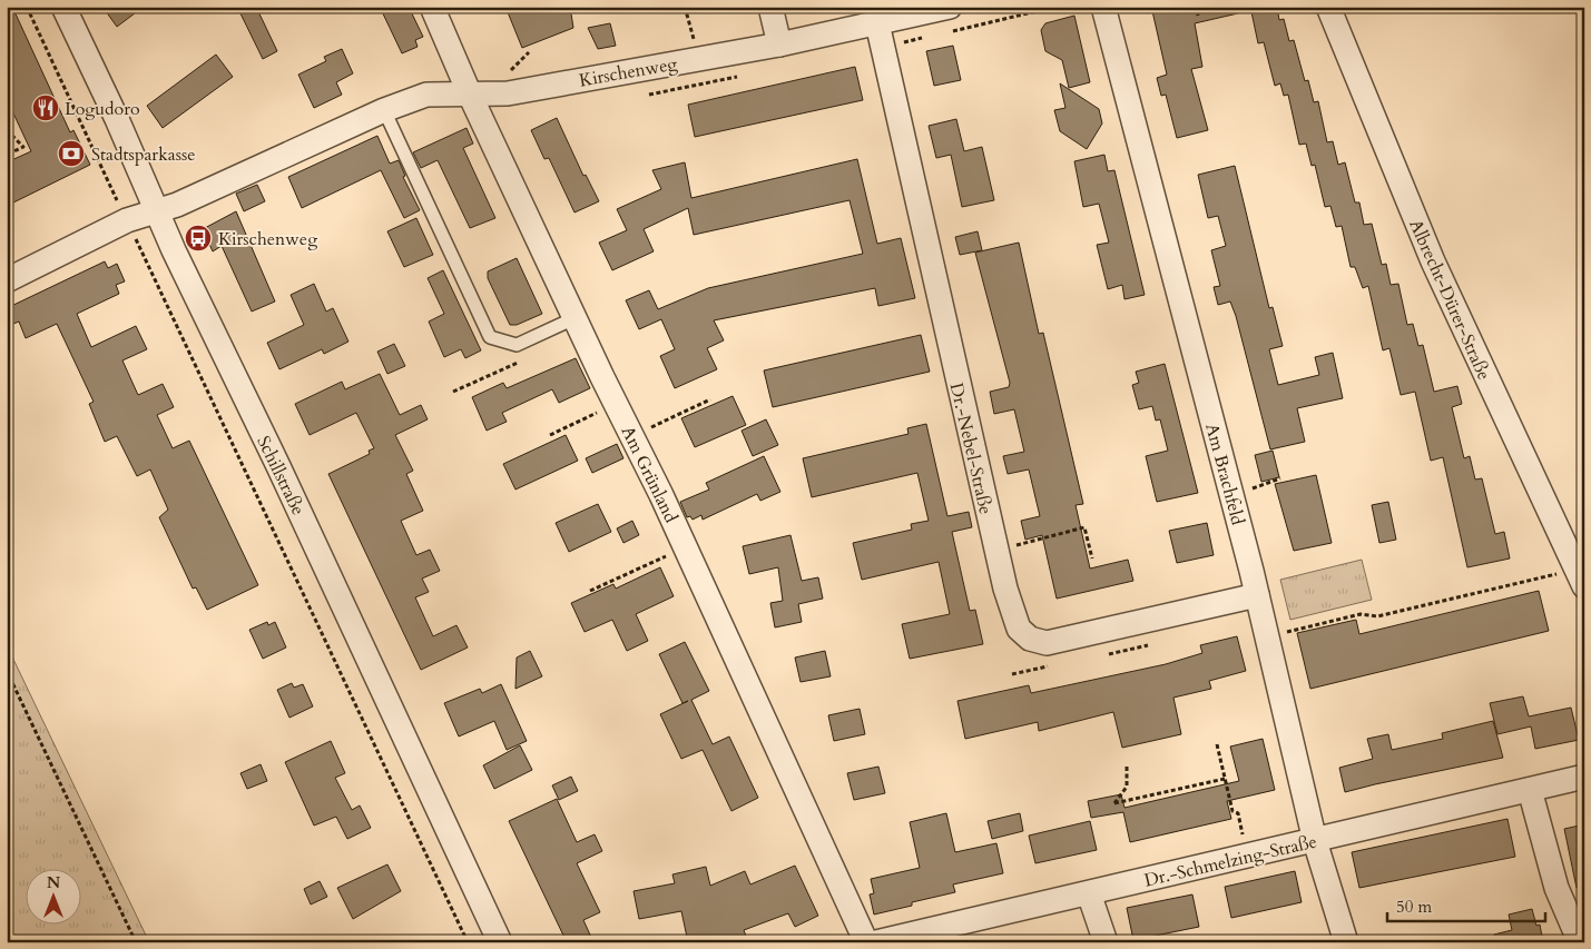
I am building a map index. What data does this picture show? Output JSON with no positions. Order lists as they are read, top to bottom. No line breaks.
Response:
{"streets":{"street":["Kirschenweg","Albrecht-Dürer-Straße","Dr.-Nebel-Straße","Am Grünland","Am Brachfeld","Schillstraße","Dr.-Schmelzing-Straße"]},"crossings":[["Kirschenweg","Dr.-Nebel-Straße"],["Kirschenweg","Am Grünland"],["Kirschenweg","Schillstraße"],["Dr.-Nebel-Straße","Am Brachfeld"],["Am Brachfeld","Dr.-Schmelzing-Straße"]],"places":{"restaurant":["Logudoro"],"bank":["Stadtsparkasse"],"bus stop":["Kirschenweg"]},"scale_bar":"50 m","north":"top"}
